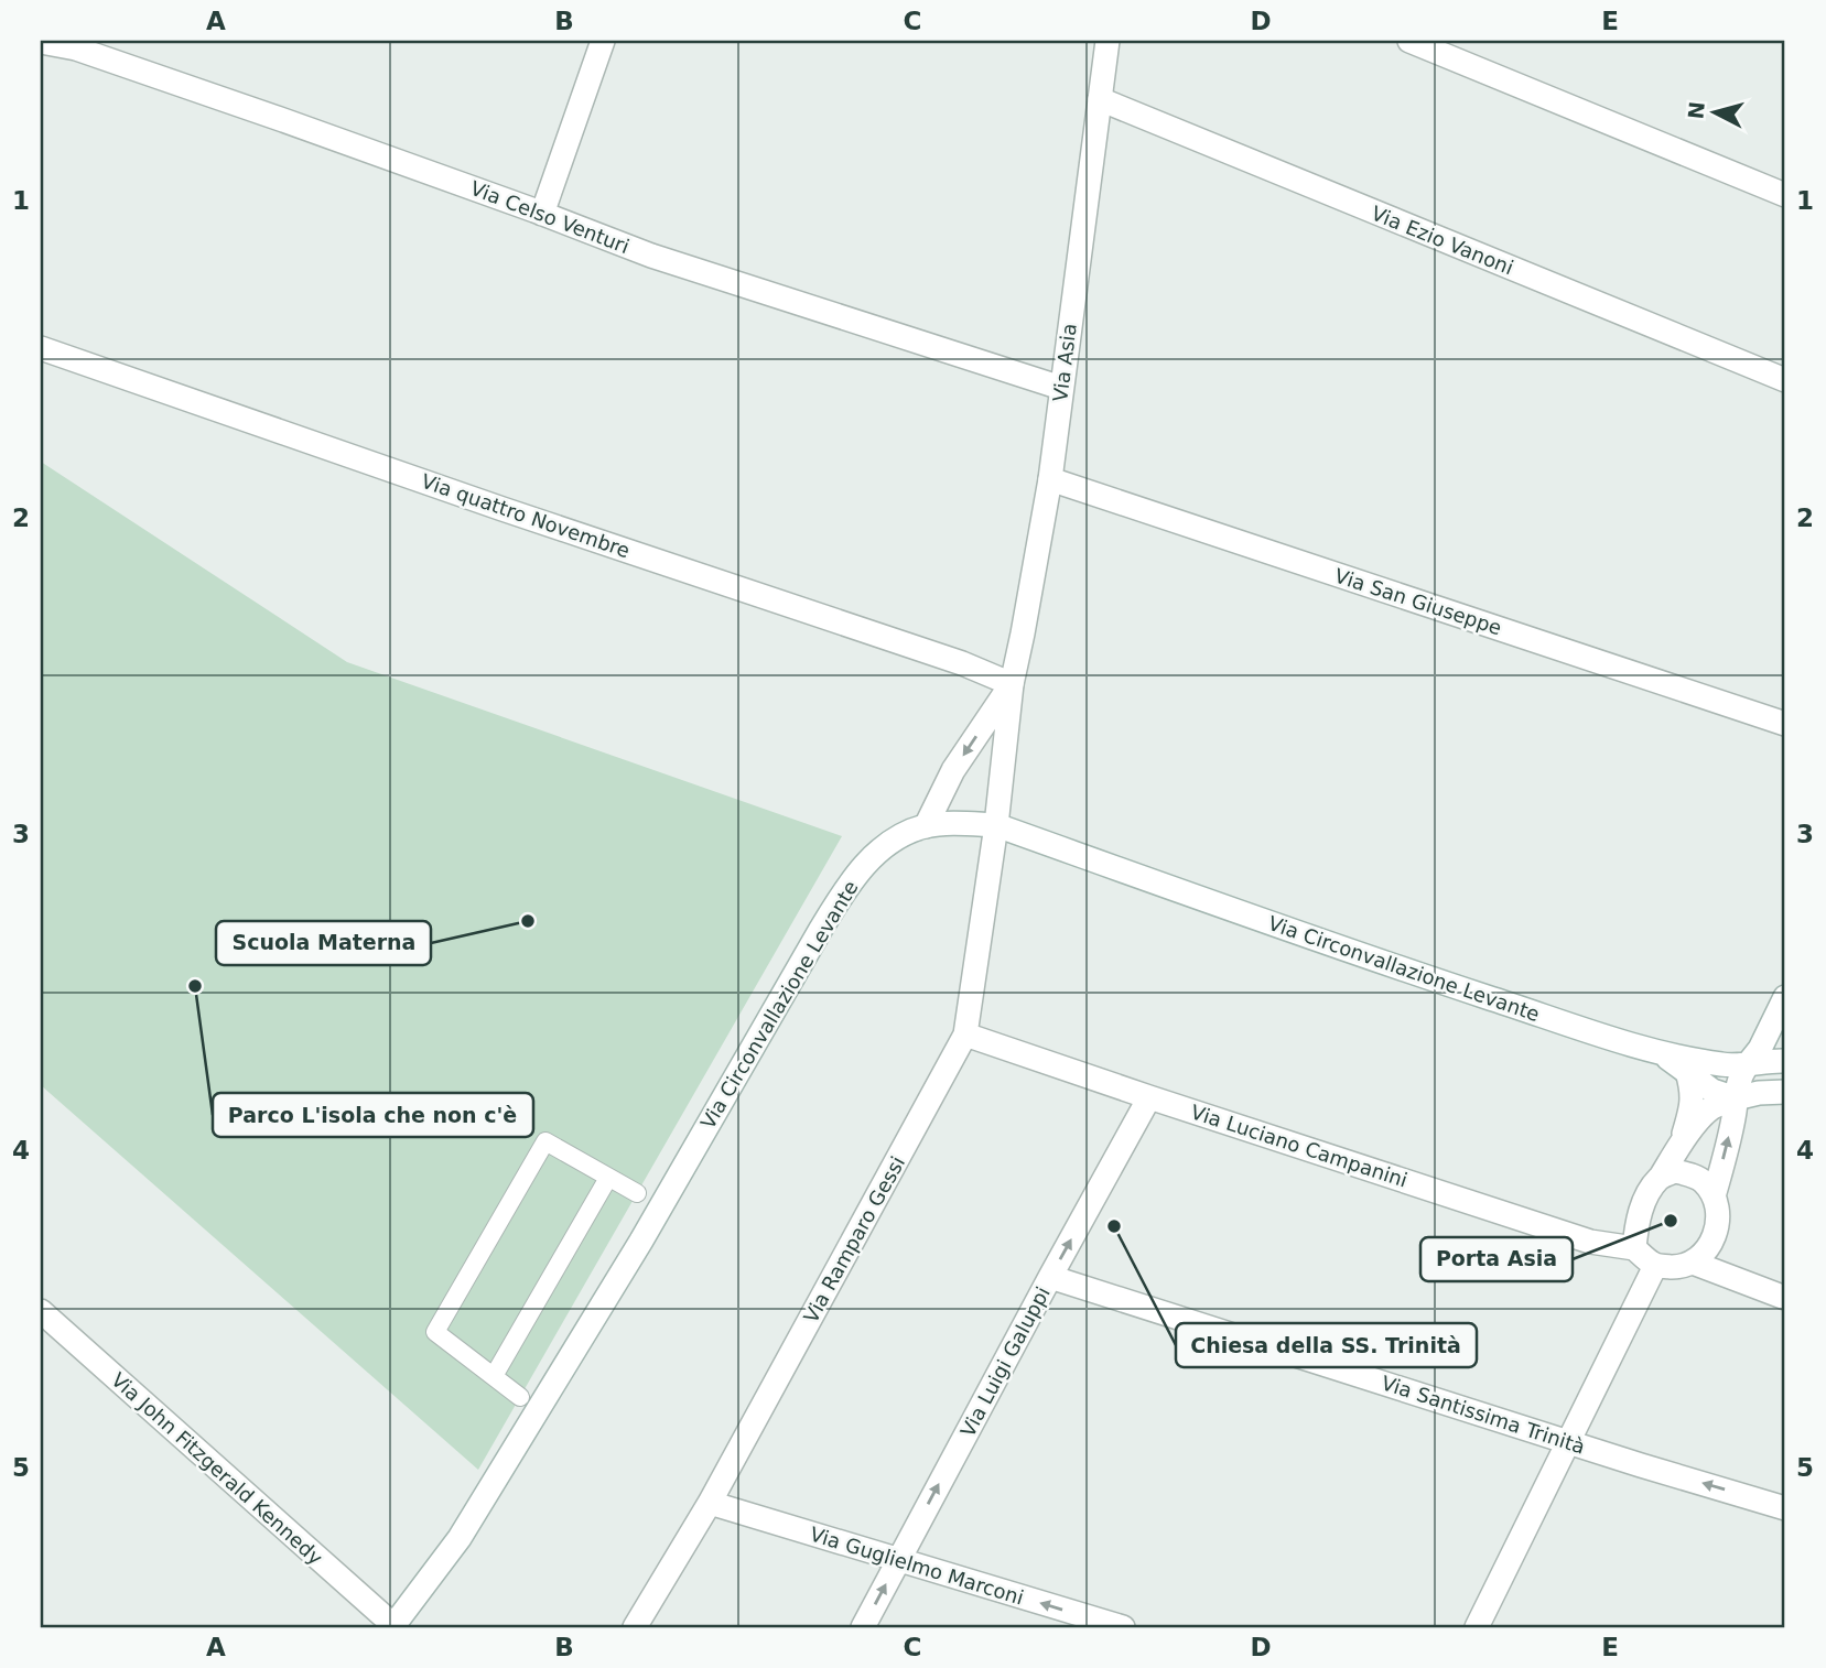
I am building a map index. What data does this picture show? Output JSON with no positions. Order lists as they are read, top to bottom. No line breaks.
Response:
{"streets":{"street":["Via Celso Venturi","Via Ezio Vanoni","Via Asia","Via quattro Novembre","Via San Giuseppe","Via Circonvallazione Levante","Via Luciano Campanini","Via Ramparo Gessi","Via Luigi Galuppi","Via Santissima Trinità","Via John Fitzgerald Kennedy","Via Guglielmo Marconi"]},"crossings":[["Via Celso Venturi","Via Asia"],["Via Ezio Vanoni","Via Asia"],["Via Asia","Via quattro Novembre"],["Via Asia","Via San Giuseppe"],["Via Asia","Via Circonvallazione Levante"],["Via Asia","Via Ramparo Gessi"],["Via Circonvallazione Levante","Via Ramparo Gessi"],["Via Circonvallazione Levante","Via John Fitzgerald Kennedy"],["Via Luciano Campanini","Via Ramparo Gessi"],["Via Luciano Campanini","Via Luigi Galuppi"],["Via Ramparo Gessi","Via Guglielmo Marconi"],["Via Luigi Galuppi","Via Santissima Trinità"],["Via Luigi Galuppi","Via Guglielmo Marconi"]],"one_way":["Via Luigi Galuppi","Via Guglielmo Marconi"],"places":["Scuola Materna","Parco L'isola che non c'è","Porta Asia","Chiesa della SS. Trinità"],"north":"left","grid":{"columns":["A","B","C","D","E"],"rows":["1","2","3","4","5"]}}
